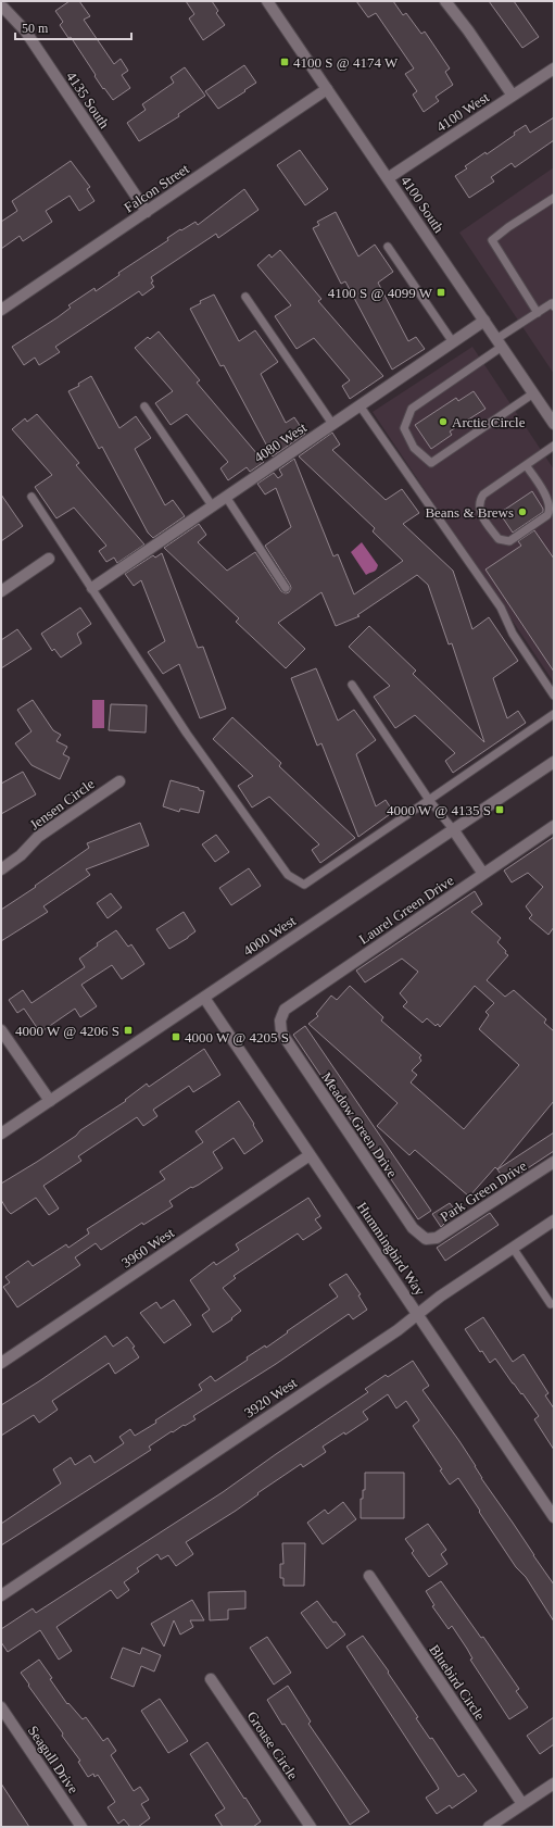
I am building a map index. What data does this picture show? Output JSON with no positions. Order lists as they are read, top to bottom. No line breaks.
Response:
{"streets":{"street":["4135 South","4100 West","Falcon Street","4100 South","4080 West","Jensen Circle","Laurel Green Drive","4000 West","Meadow Green Drive","Park Green Drive","3960 West","Hummingbird Way","3920 West","Bluebird Circle","Grouse Circle","Seagull Drive"]},"crossings":[["4135 South","Falcon Street"],["4100 West","4100 South"],["Falcon Street","4100 South"],["4100 South","4080 West"],["Laurel Green Drive","Meadow Green Drive"],["4000 West","Hummingbird Way"],["Meadow Green Drive","Park Green Drive"],["3960 West","Hummingbird Way"],["Hummingbird Way","3920 West"]],"places":{"transit":["4100 S @ 4174 W","4100 S @ 4099 W","4000 W @ 4135 S","4000 W @ 4206 S","4000 W @ 4205 S"],"other":["Arctic Circle","Beans & Brews"]},"scale_bar":"50 m"}
